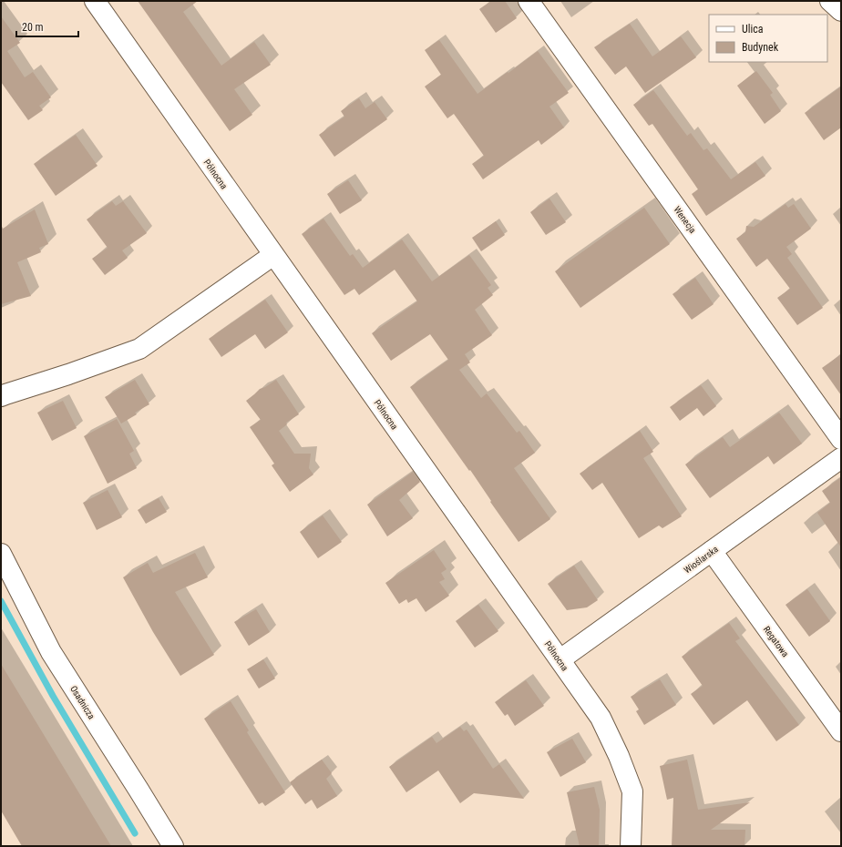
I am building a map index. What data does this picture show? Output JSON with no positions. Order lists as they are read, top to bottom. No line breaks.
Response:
{"streets":{"street":["Północna","Wenecja","Wioślarska","Regatowa","Osadnicza"]},"crossings":[["Północna","Wioślarska"],["Wioślarska","Regatowa"]],"legend":["Ulica","Budynek"],"scale_bar":"20 m"}
